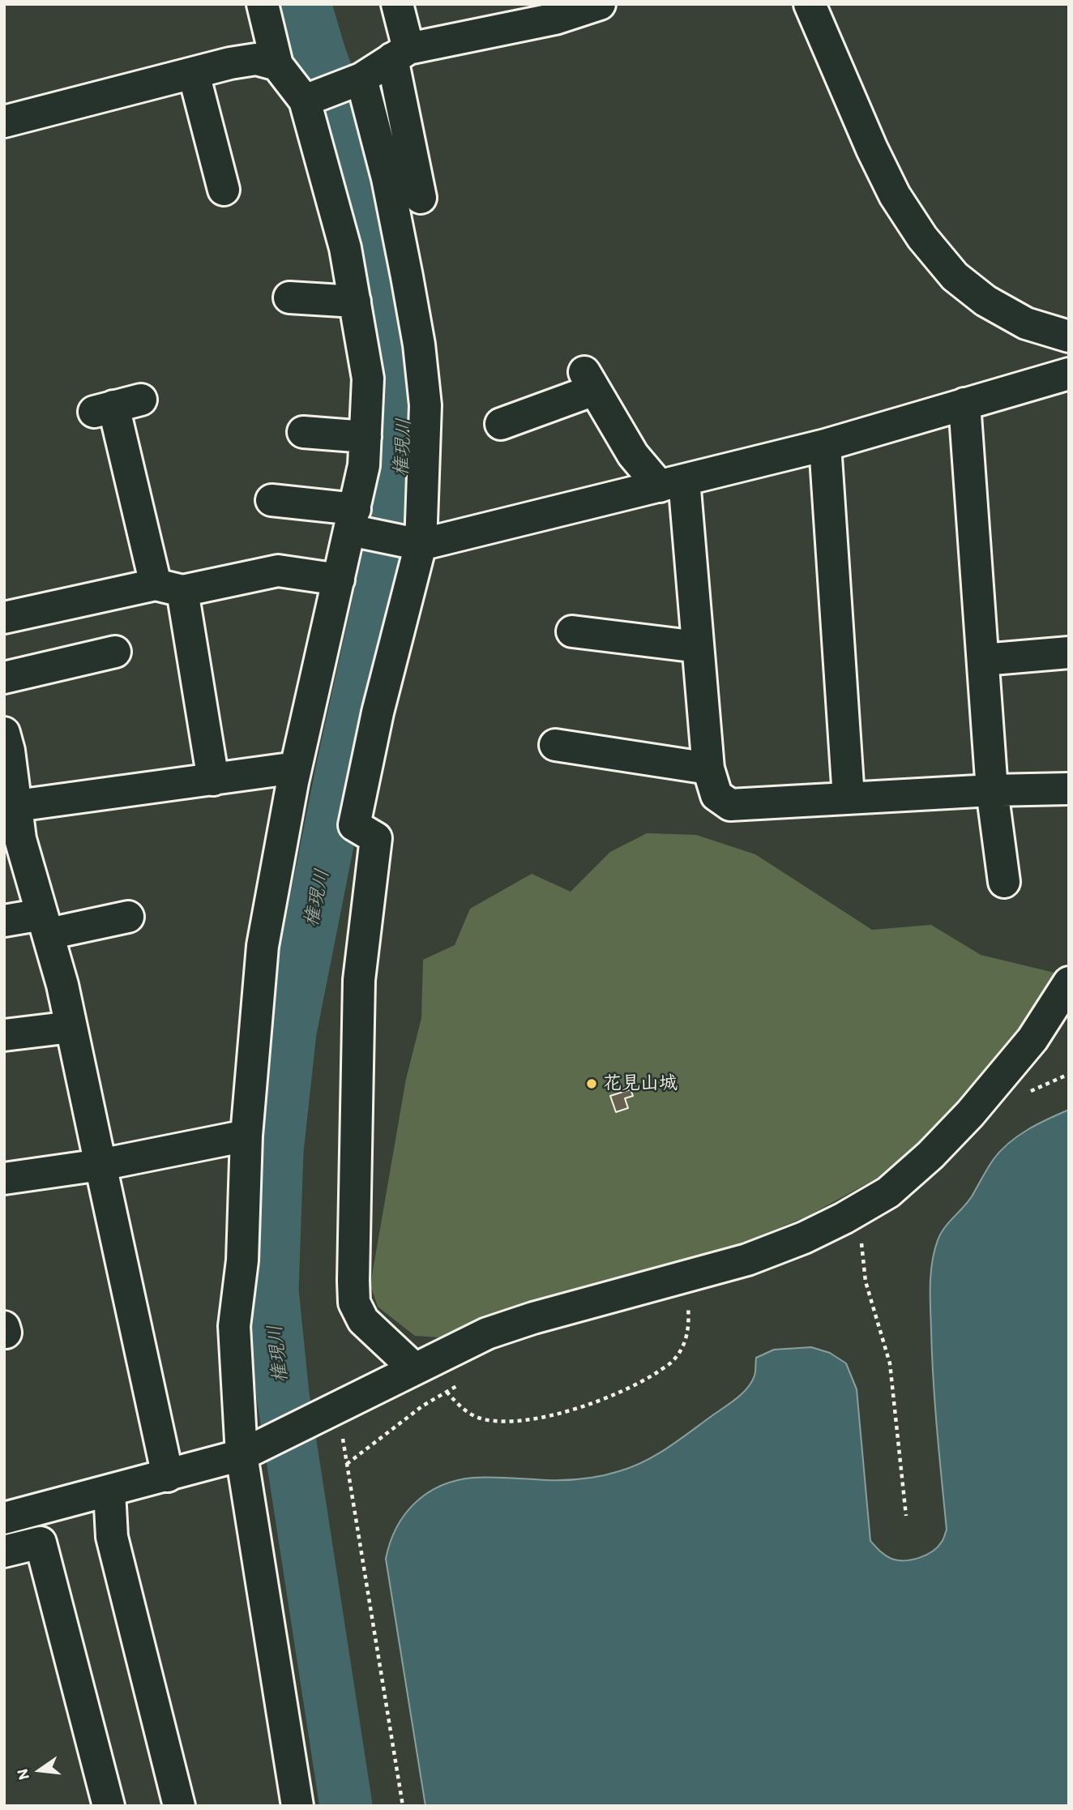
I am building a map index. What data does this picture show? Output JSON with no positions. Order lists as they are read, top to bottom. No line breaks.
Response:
{"water":["権現川"],"places":["花見山城"],"north":"left"}
